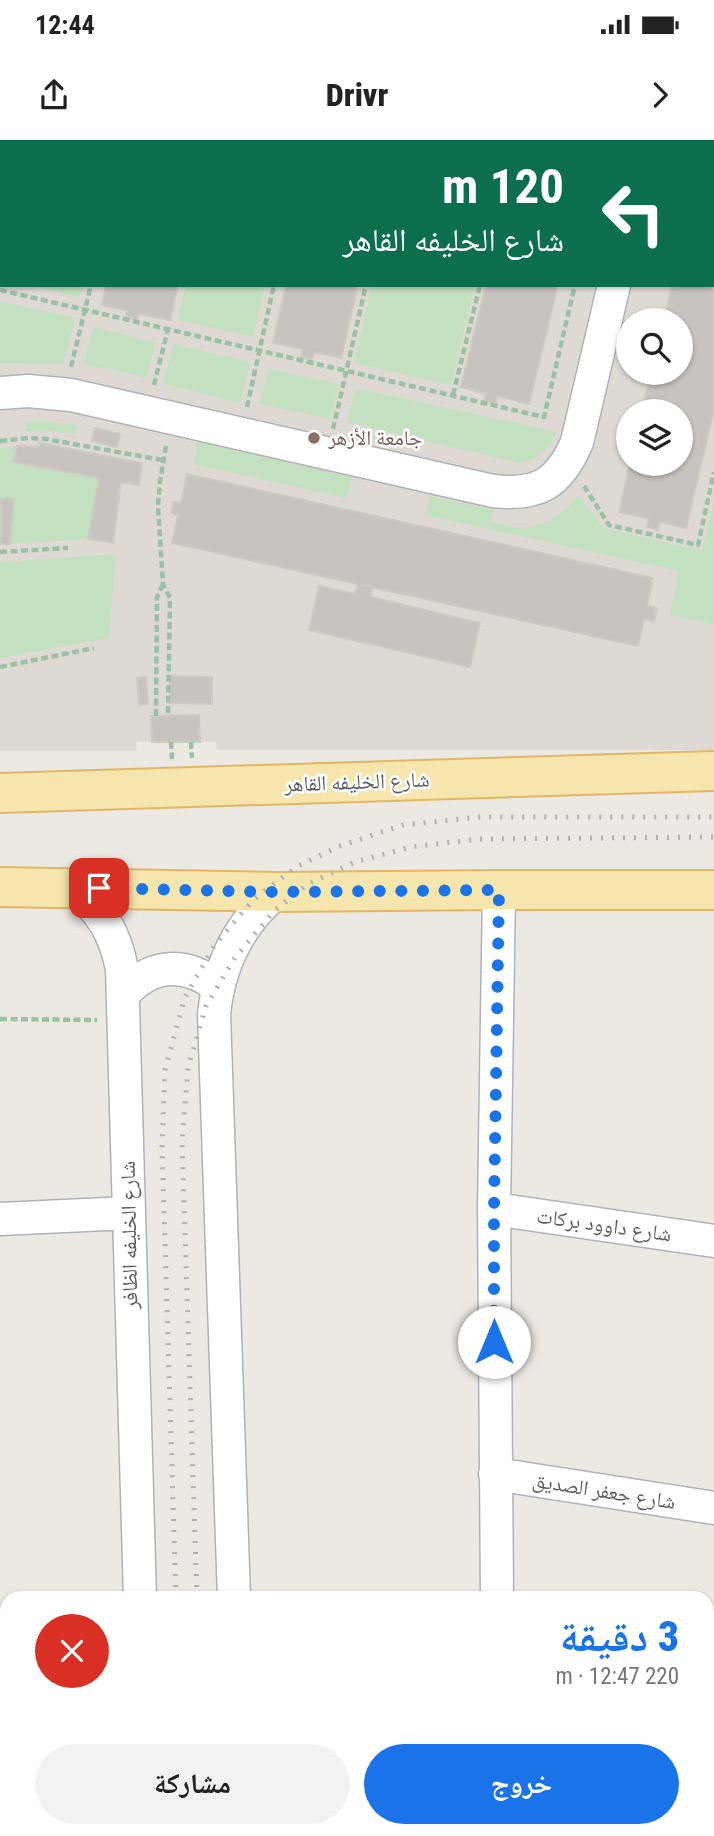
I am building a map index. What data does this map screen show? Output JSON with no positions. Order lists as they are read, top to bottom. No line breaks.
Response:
{"streets":{"main road":["شارع الخليفه القاهر"],"street":["شارع داوود بركات","شارع الخليفه الظافر","شارع جعفر الصديق"]},"places":["جامعة الأزهر"],"page":{"status":"12:44","header":"Drivr","turn":["120 m","شارع الخليفه القاهر"],"heading":["3 دقيقة","220 m · 12:47"],"buttons":["خروج","مشاركة"]}}
